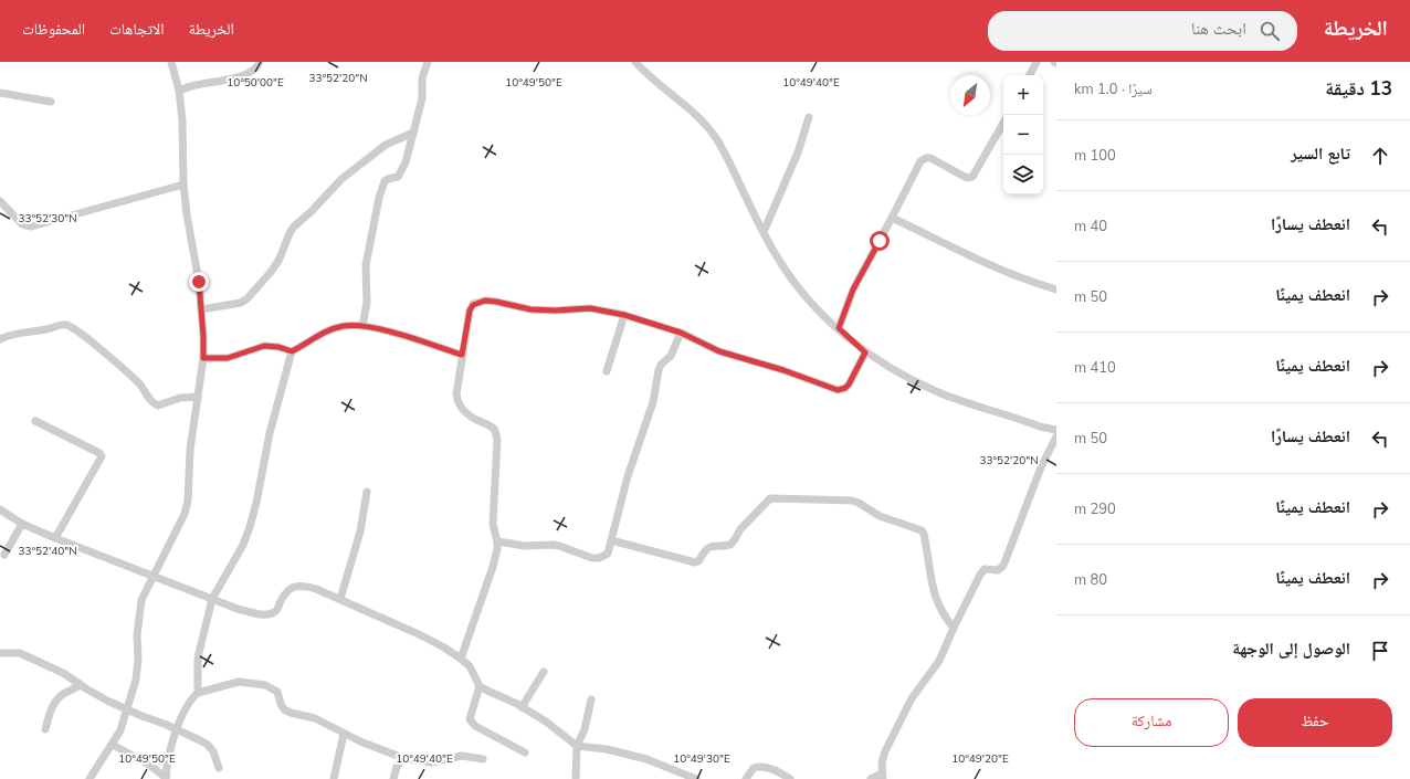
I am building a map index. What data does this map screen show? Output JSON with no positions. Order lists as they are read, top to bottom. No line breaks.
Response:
{"north":"bottom left","page":{"header":"الخريطة","search":"ابحث هنا","nav":["الخريطة","الاتجاهات","المحفوظات"],"heading":["13 دقيقة","سيرًا · 1.0 km"],"map_buttons":["+","−"],"list":[["تابع السير","100 m"],["انعطف يسارًا","40 m"],["انعطف يمينًا","50 m"],["انعطف يمينًا","410 m"],["انعطف يسارًا","50 m"],["انعطف يمينًا","290 m"],["انعطف يمينًا","80 m"],"الوصول إلى الوجهة"],"buttons":["حفظ","مشاركة"]},"coordinates":["33°52'20\"N","10°50'00\"E","10°49'50\"E","10°49'40\"E","33°52'30\"N","33°52'40\"N","10°49'30\"E","10°49'20\"E"]}
